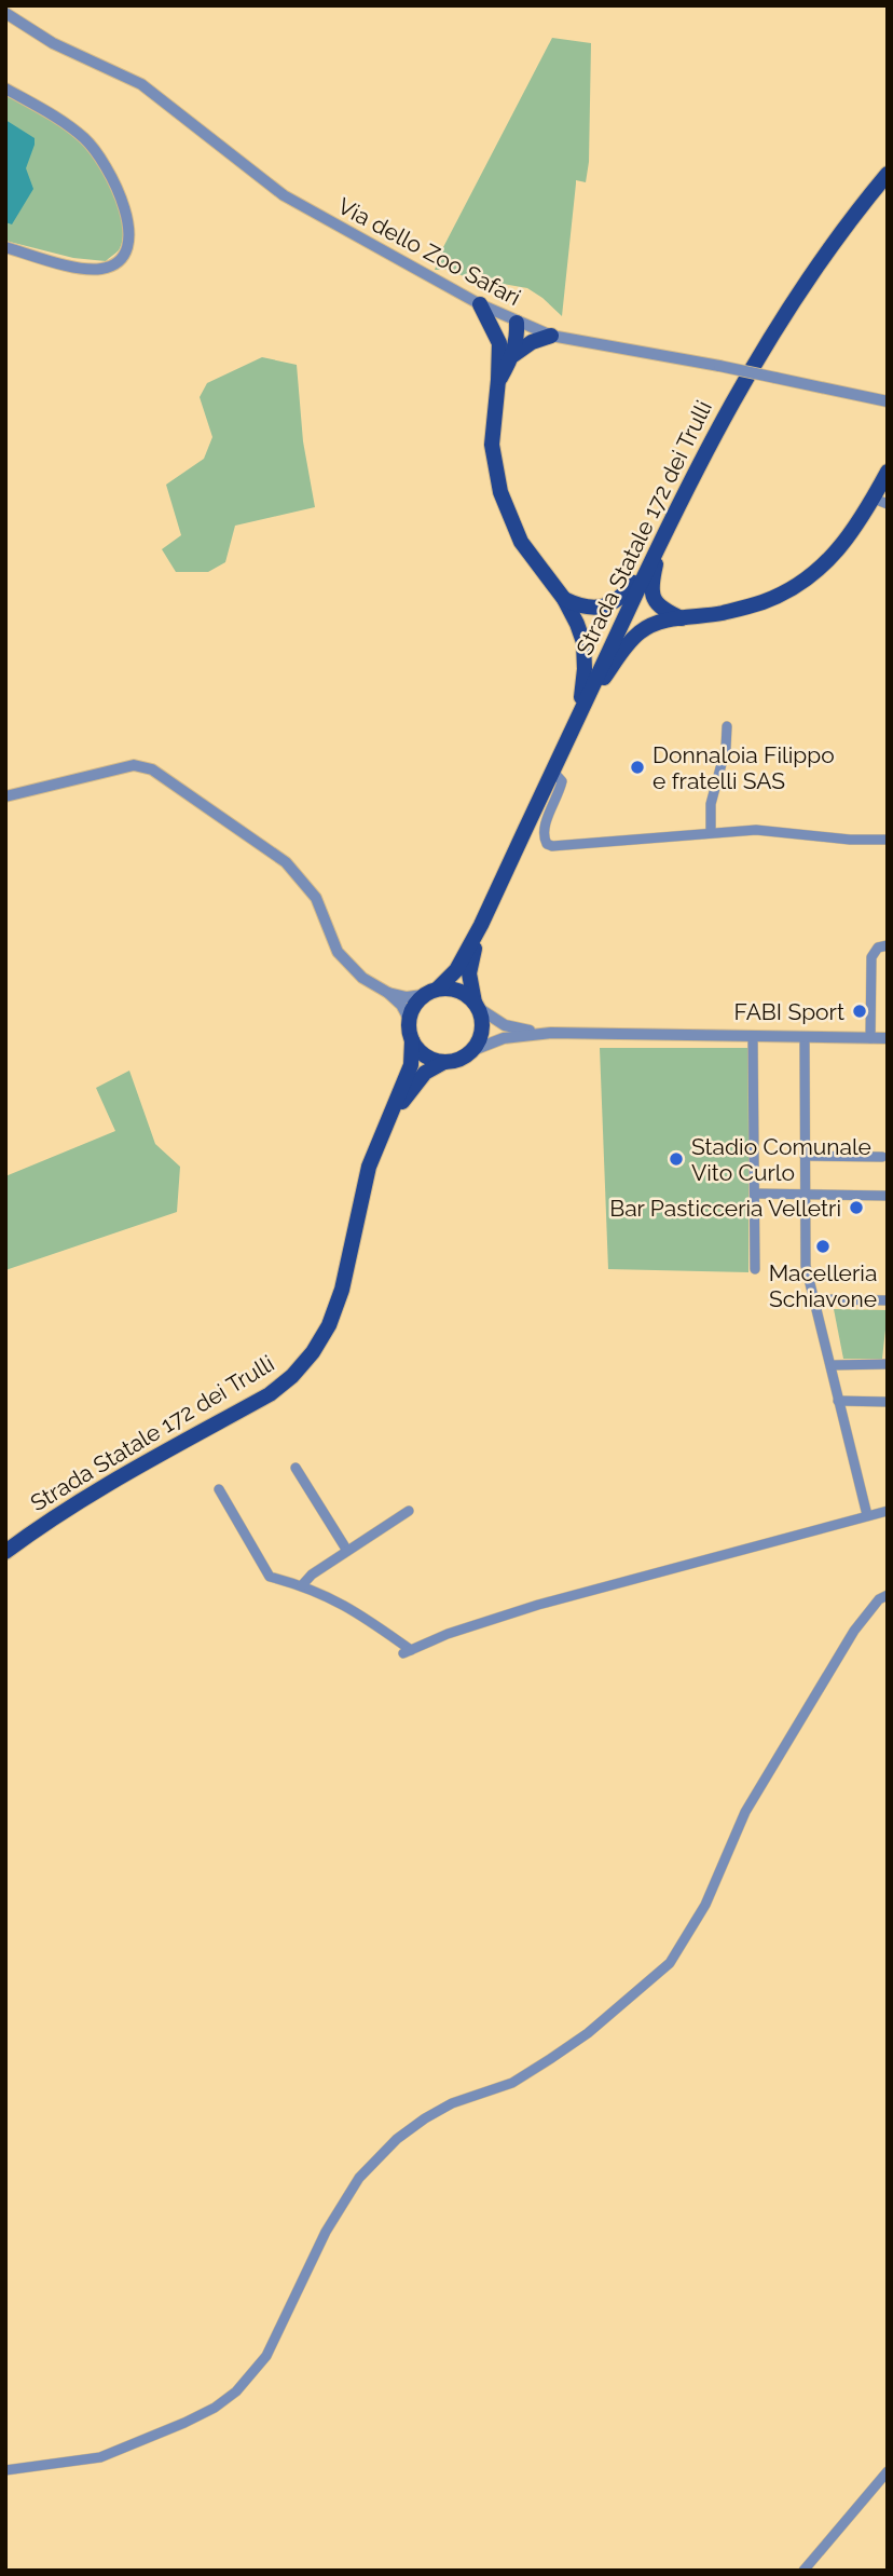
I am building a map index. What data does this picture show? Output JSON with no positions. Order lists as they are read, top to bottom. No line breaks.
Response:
{"streets":{"main road":["Strada Statale 172 dei Trulli"],"street":["Via dello Zoo Safari"]},"places":["Donnaloia Filippo e fratelli SAS","FABI Sport","Stadio Comunale Vito Curlo","Bar Pasticceria Velletri","Macelleria Schiavone"]}
